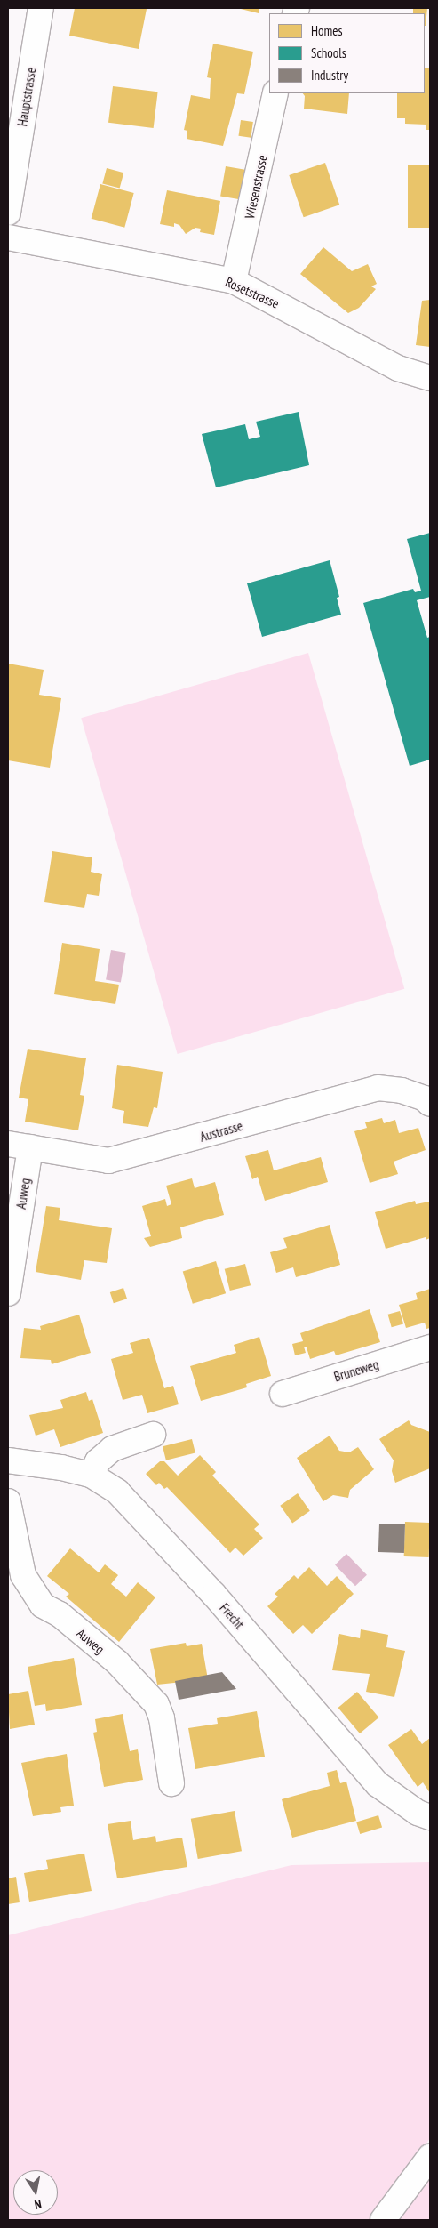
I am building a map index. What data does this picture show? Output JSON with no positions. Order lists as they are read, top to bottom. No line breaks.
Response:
{"streets":{"street":["Hauptstrasse","Wiesenstrasse","Rosetstrasse","Austrasse","Auweg","Bruneweg","Frecht"]},"crossings":[["Wiesenstrasse","Rosetstrasse"],["Austrasse","Auweg"]],"legend":["Homes","Schools","Industry"],"north":"bottom"}
